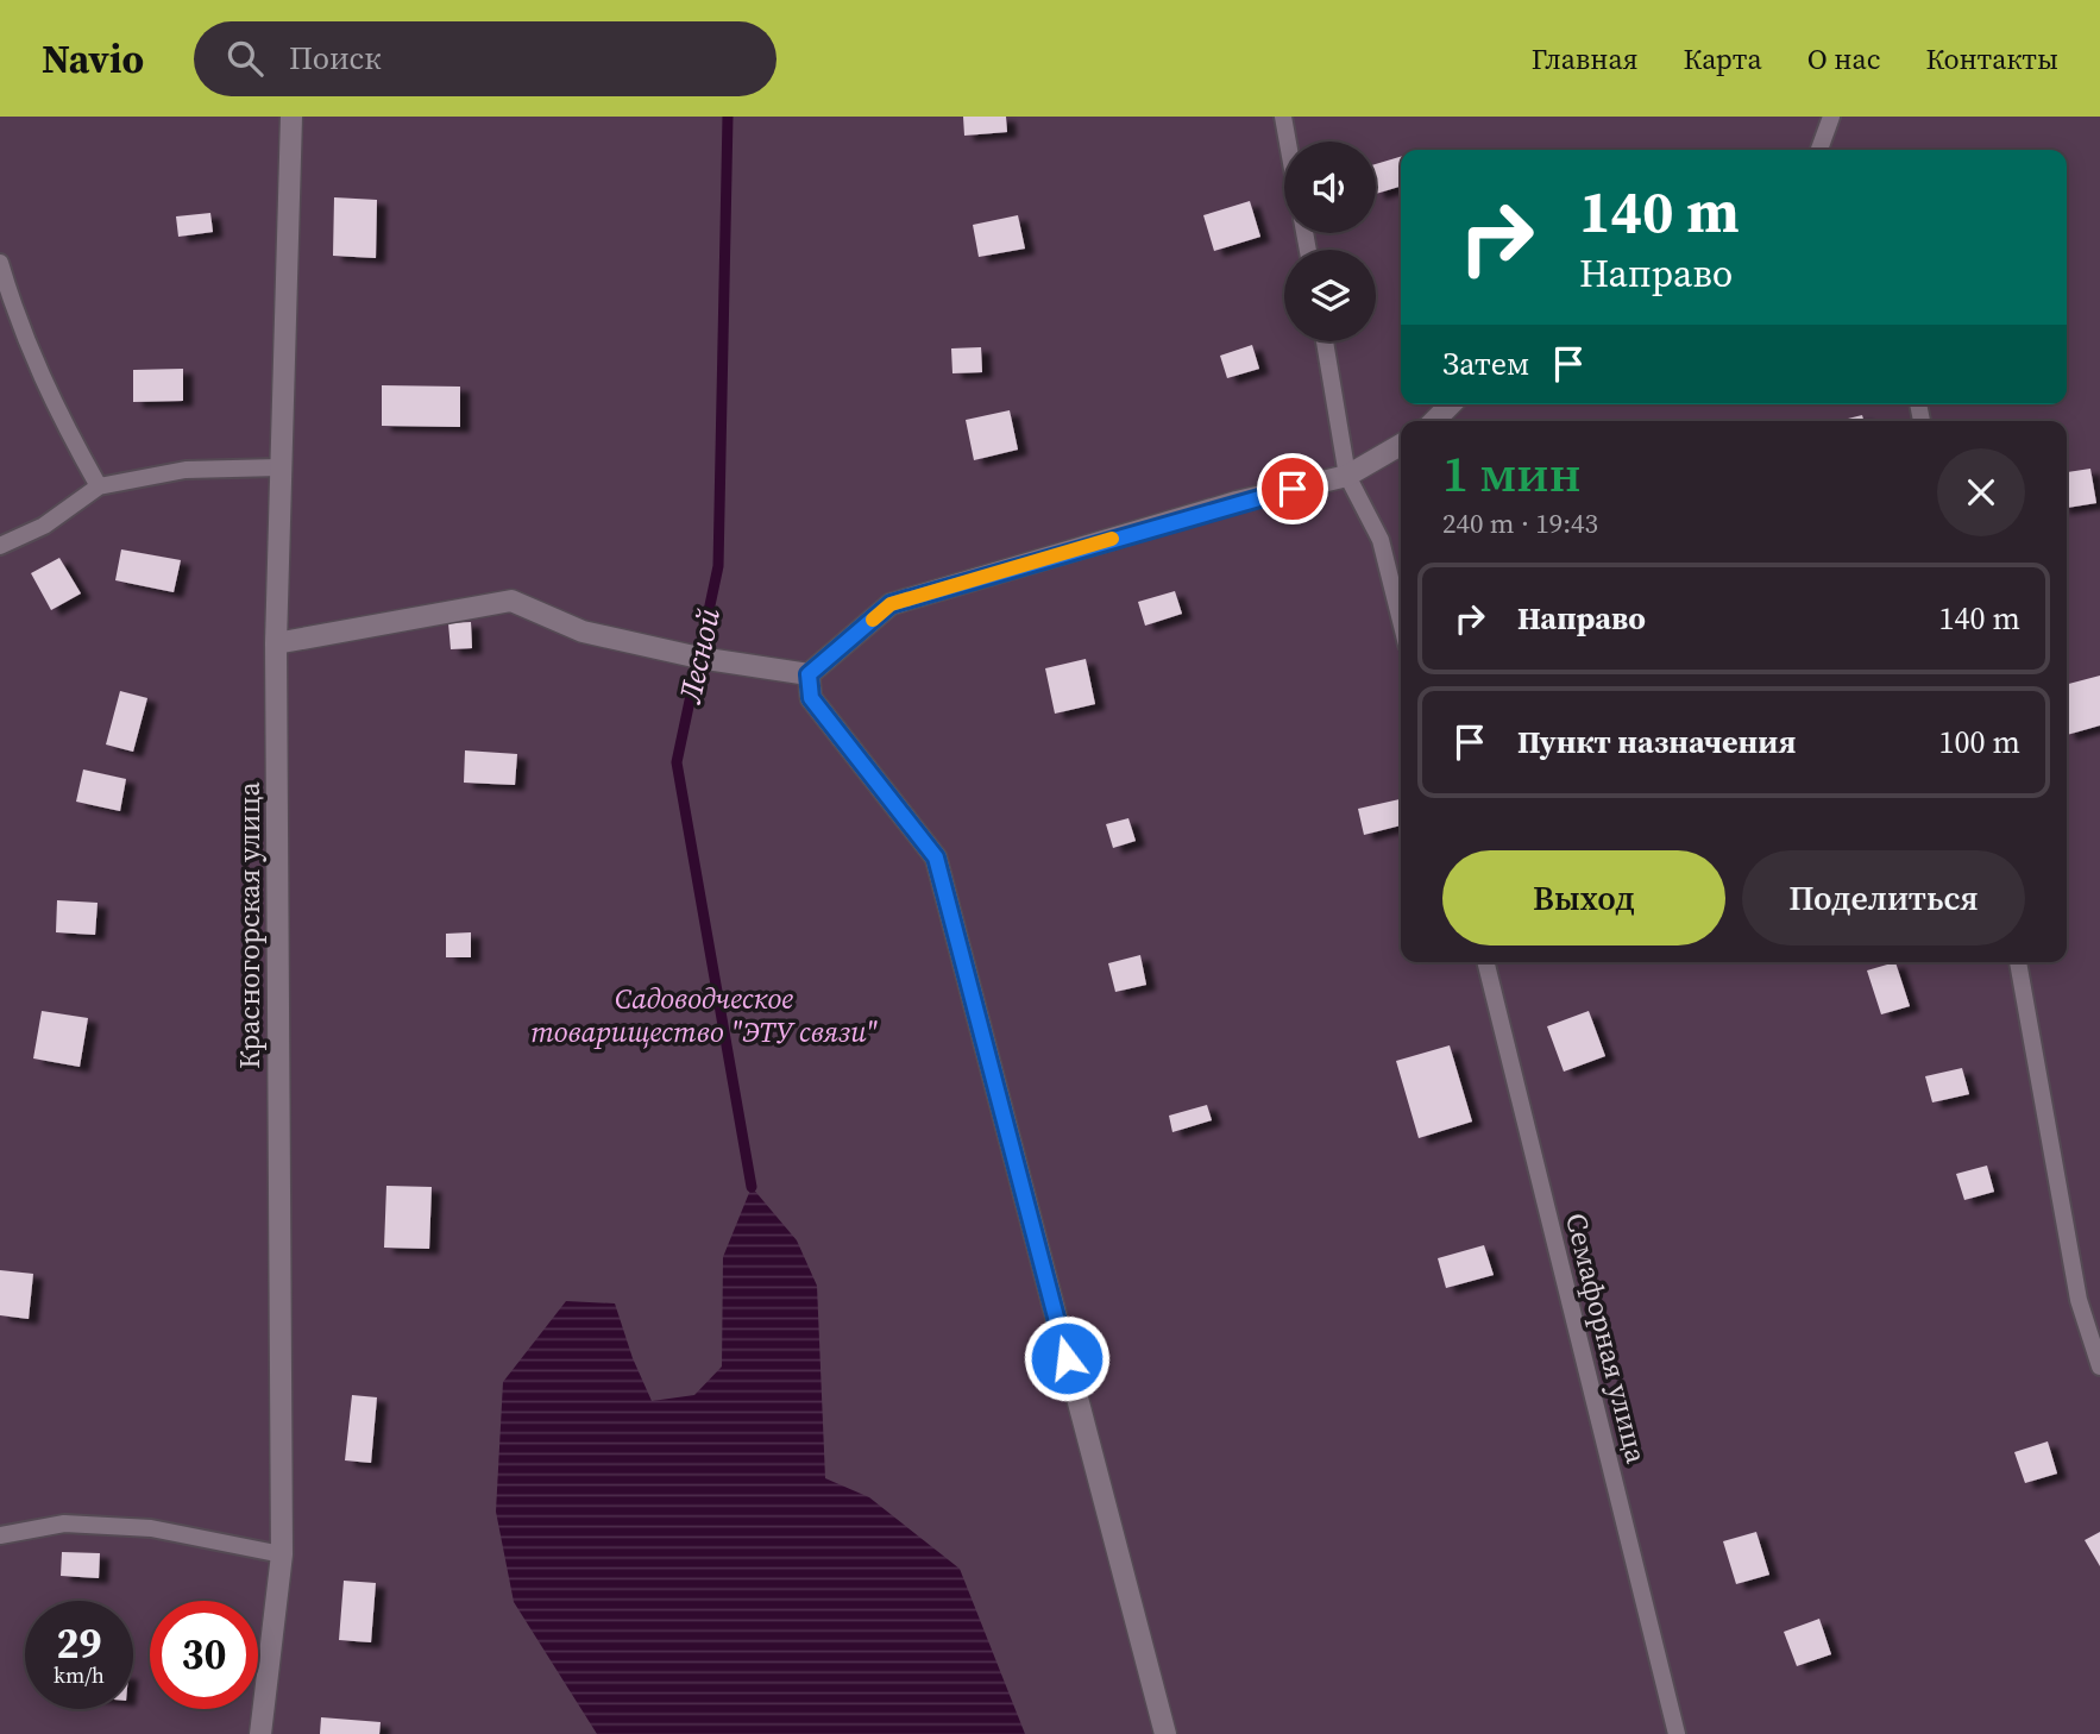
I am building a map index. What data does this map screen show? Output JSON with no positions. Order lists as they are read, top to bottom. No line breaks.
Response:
{"streets":{"street":["Красногорская улица"],"lane":["Семафорная улица"]},"water":["Лесной"],"parks":["Садоводческое товарищество \"ЭТУ связи\""],"page":{"header":"Navio","search":"Поиск","nav":["Главная","Карта","О нас","Контакты"],"turn":["140 m","Направо"],"then":"Затем","heading":["1 мин","240 m · 19:43"],"list":[{"name":"Направо","value":"140 m"},{"name":"Пункт назначения","value":"100 m"}],"buttons":["Выход","Поделиться"],"speed":"29 km/h","limit":"30"}}
